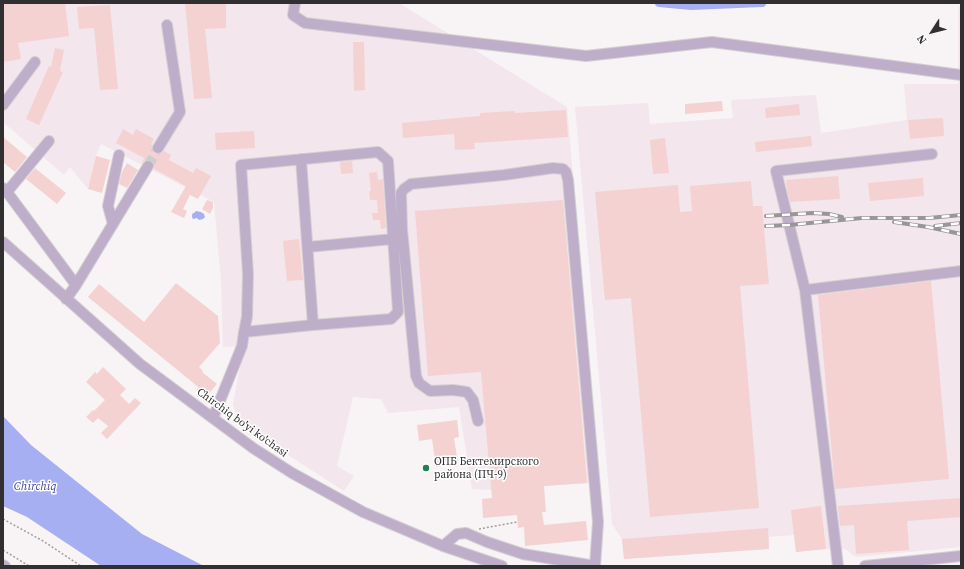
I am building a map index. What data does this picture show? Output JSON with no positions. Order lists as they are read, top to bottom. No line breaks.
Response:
{"streets":{"street":["Chirchiq bo'yi ko'chasi"]},"water":["Chirchiq"],"places":["ОПБ Бектемирского района (ПЧ-9)"],"north":"bottom left"}
